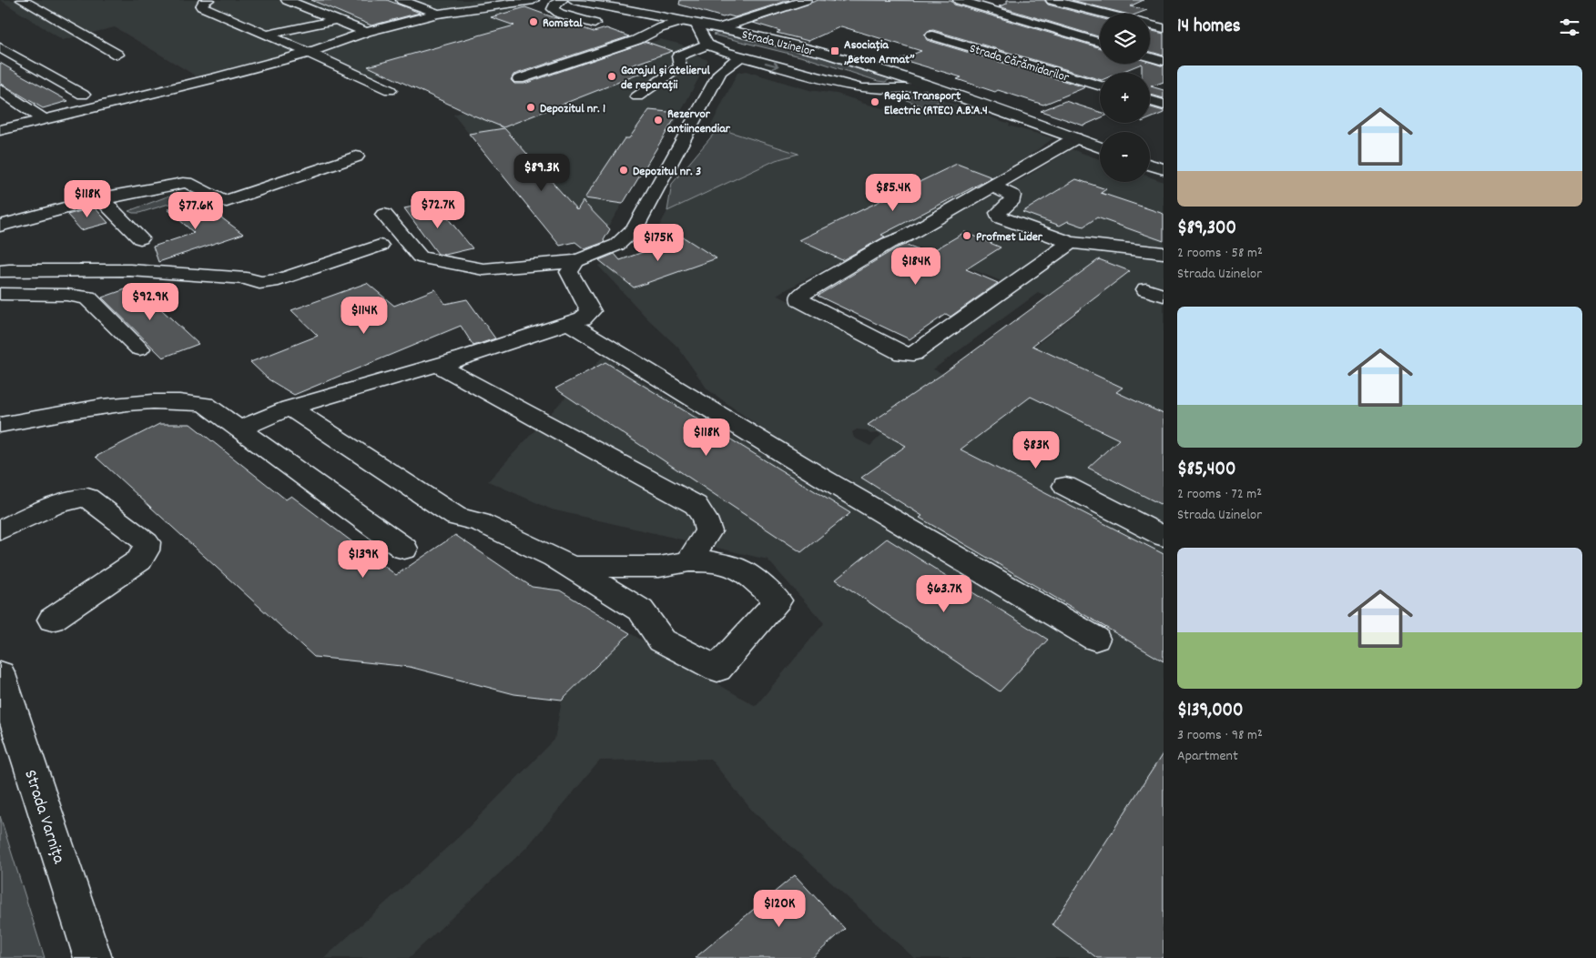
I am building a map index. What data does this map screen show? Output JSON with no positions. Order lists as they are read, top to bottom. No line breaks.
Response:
{"streets":{"street":["Strada Uzinelor","Strada Cărămidarilor","Strada Varnița"]},"places":{"other":["Romstal","Garajul și atelierul de reparații","Regia Transport Electric (RTEC) A.B.A.4","Depozitul nr. 1","Rezervor antiincendiar","Depozitul nr. 3","Profmet Lider"],"transit":["Asociația „Beton Armat”"]},"page":{"heading":"14 homes","map_buttons":["+","−"],"list":[{"name":"$89,300","note":"2 rooms · 58 m² · Strada Uzinelor"},{"name":"$85,400","note":"2 rooms · 72 m² · Strada Uzinelor"},{"name":"$139,000","note":"3 rooms · 98 m² · Apartment"}],"price":["$89.3K","$85.4K","$118K","$72.7K","$77.6K","$175K","$184K","$92.9K","$114K","$118K","$83K","$139K","$63.7K","$120K"]}}
